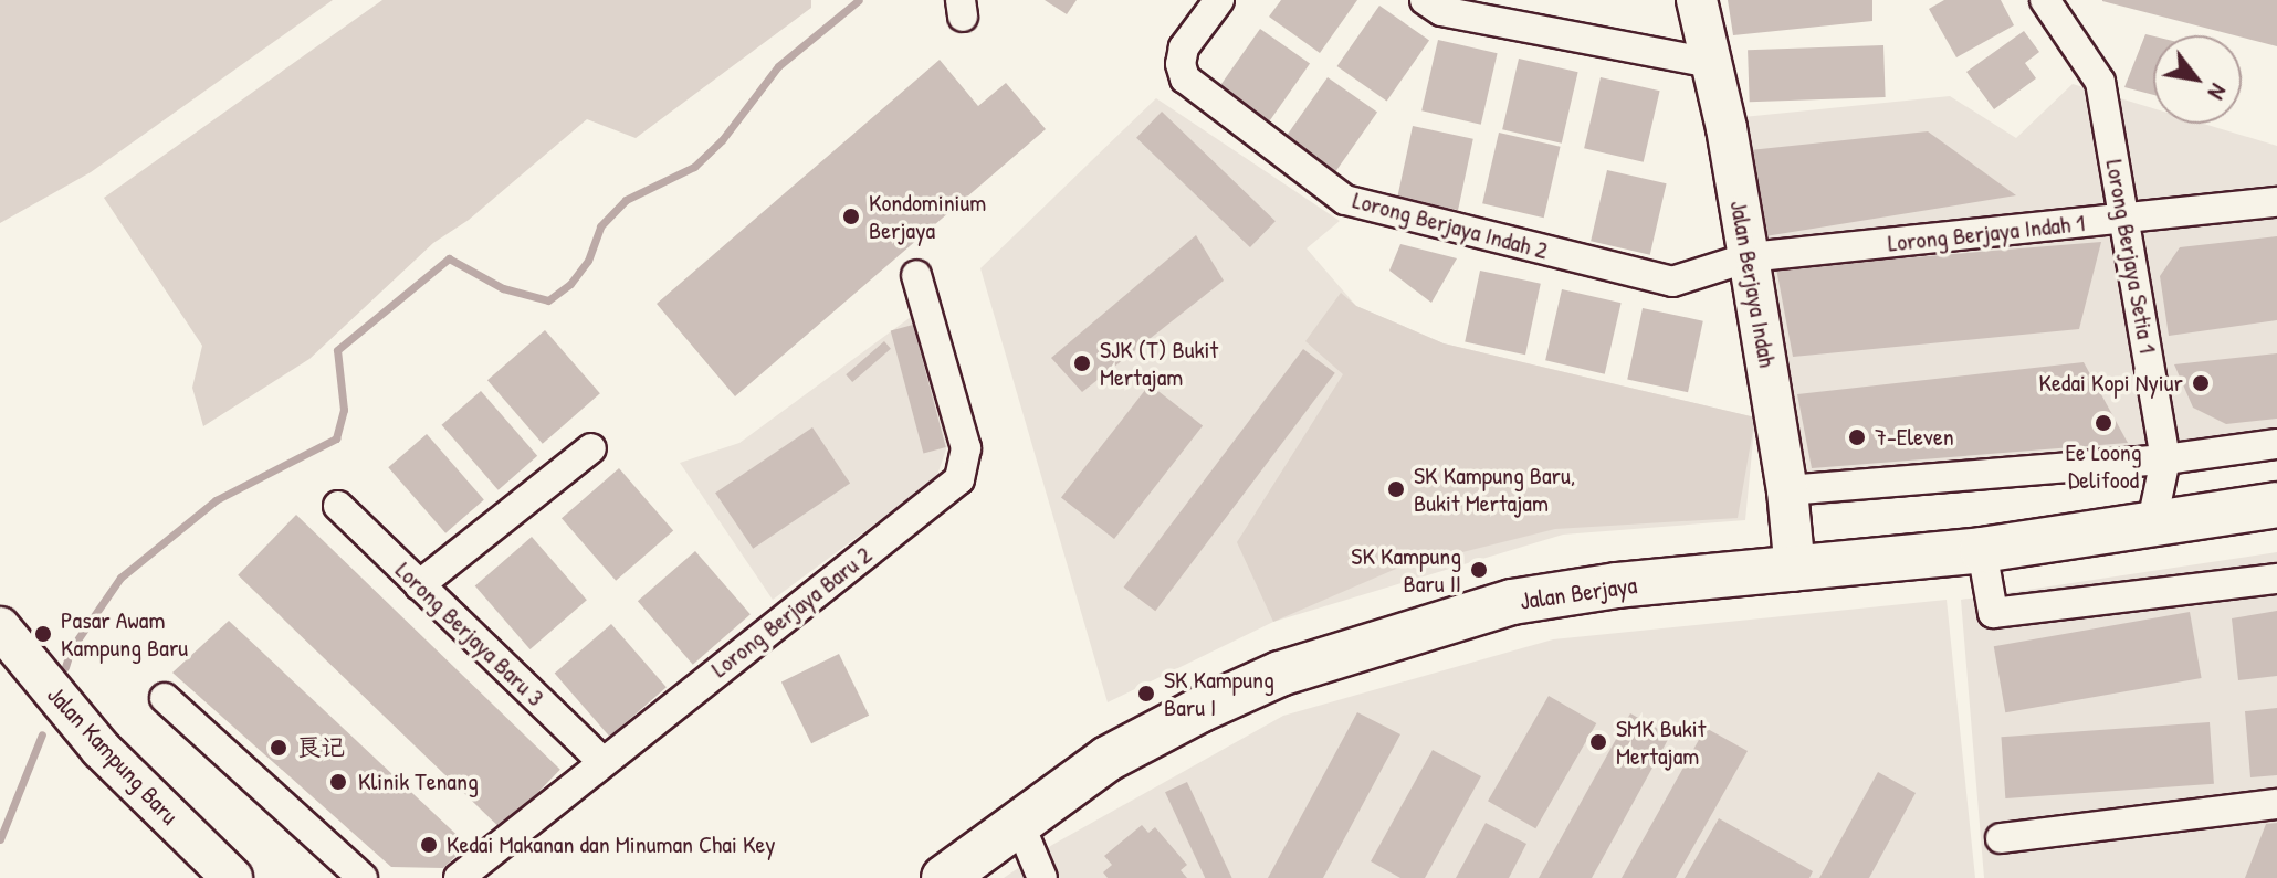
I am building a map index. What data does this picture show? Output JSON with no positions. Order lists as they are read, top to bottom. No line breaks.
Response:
{"streets":{"main road":["Jalan Berjaya"],"street":["Lorong Berjaya Indah 2","Lorong Berjaya Indah 1","Lorong Berjaya Setia 1","Jalan Berjaya Indah","Lorong Berjaya Baru 2","Lorong Berjaya Baru 3","Jalan Kampung Baru"]},"crossings":[["Lorong Berjaya Indah 2","Lorong Berjaya Indah 1"],["Lorong Berjaya Indah 2","Jalan Berjaya Indah"],["Lorong Berjaya Indah 1","Lorong Berjaya Setia 1"],["Lorong Berjaya Indah 1","Jalan Berjaya Indah"],["Lorong Berjaya Setia 1","Jalan Berjaya"],["Jalan Berjaya Indah","Jalan Berjaya"],["Lorong Berjaya Baru 2","Lorong Berjaya Baru 3"]],"places":["Kondominium Berjaya","SJK (T) Bukit Mertajam","Kedai Kopi Nyiur","Ee Loong Delifood","7-Eleven","SK Kampung Baru, Bukit Mertajam","SK Kampung Baru II","Pasar Awam Kampung Baru","SK Kampung Baru I","SMK Bukit Mertajam","良记","Klinik Tenang","Kedai Makanan dan Minuman Chai Key"],"north":"bottom right"}
